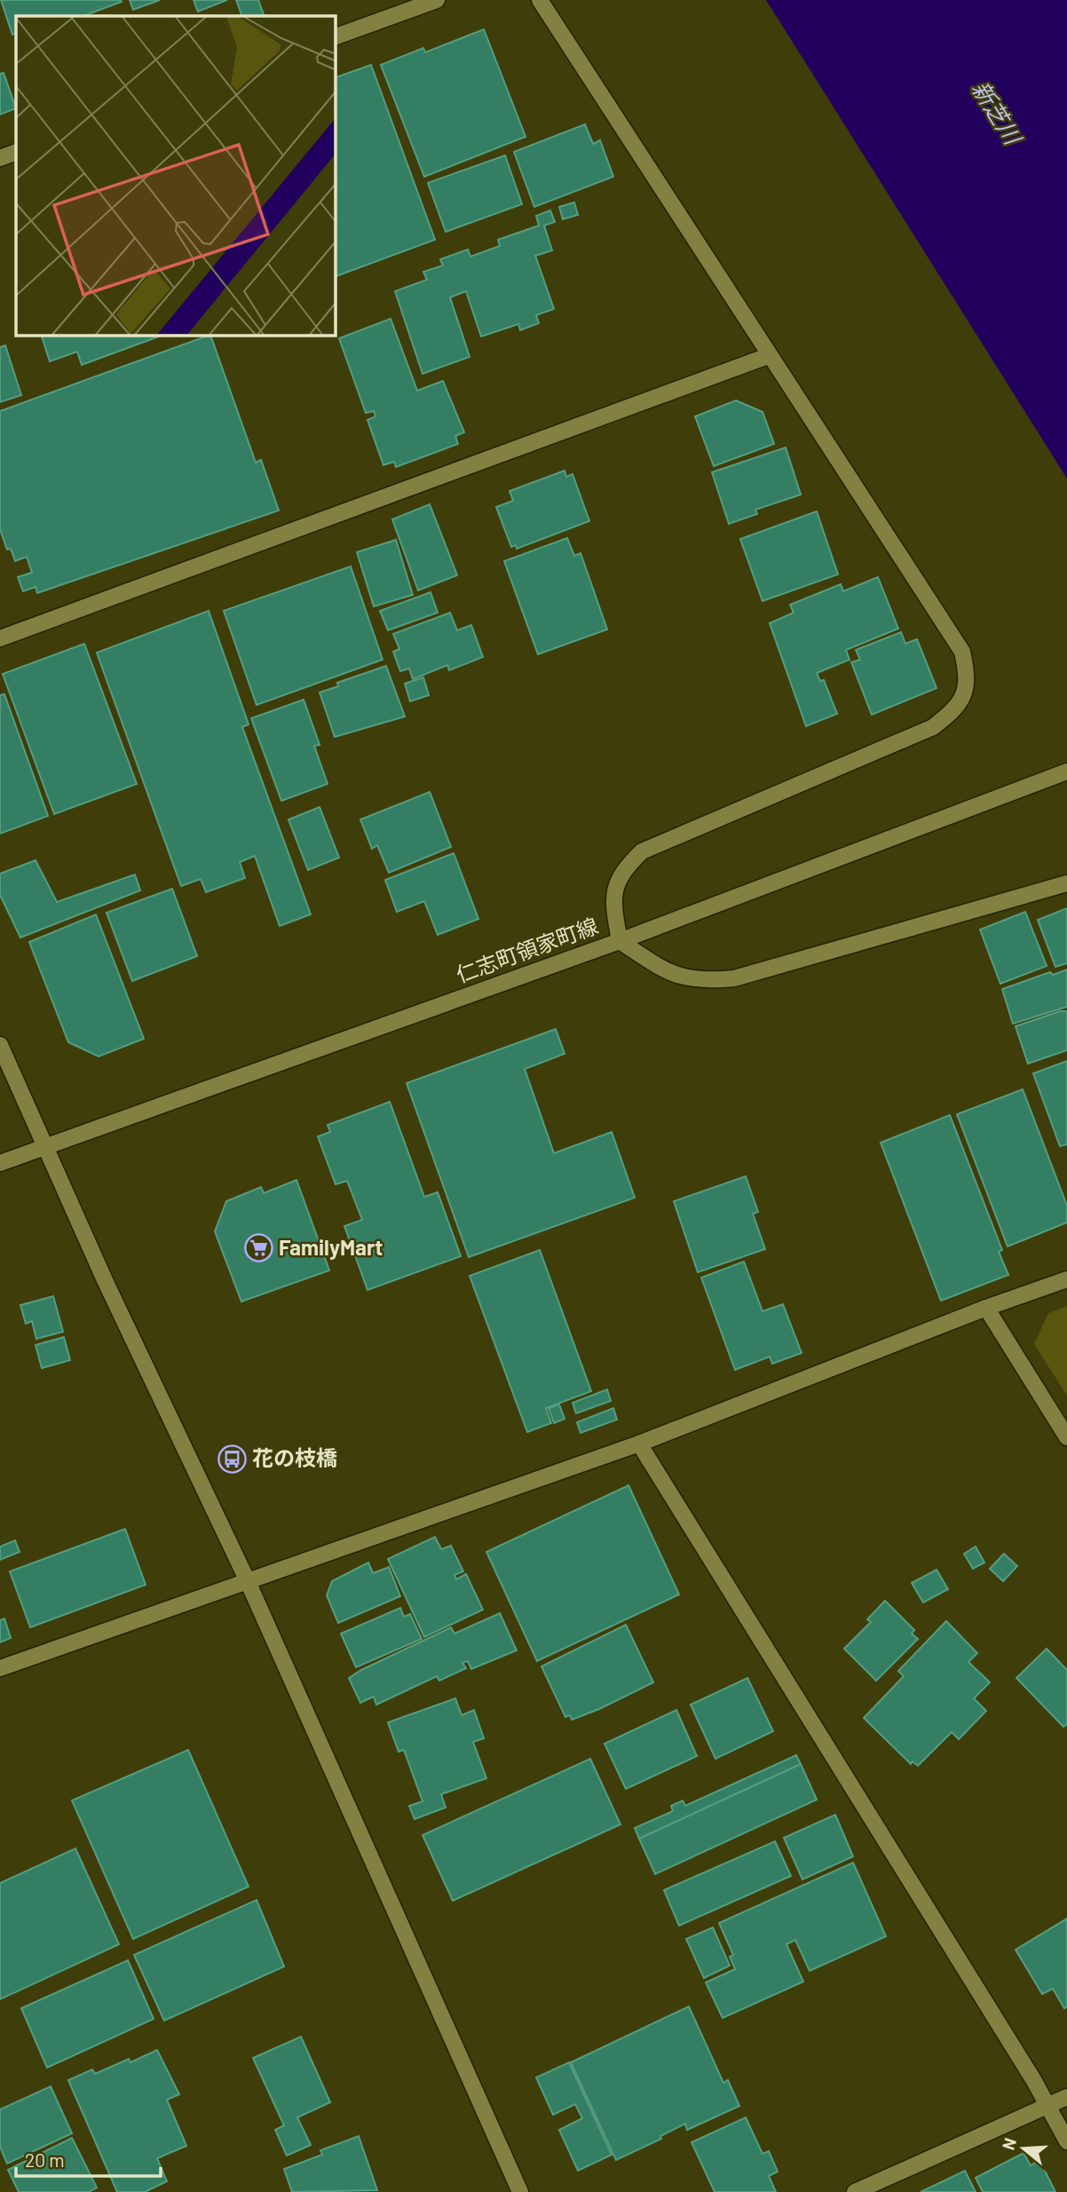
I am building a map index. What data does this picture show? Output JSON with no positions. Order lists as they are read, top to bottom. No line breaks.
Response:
{"streets":{"street":["仁志町領家町線"]},"water":["新芝川"],"places":{"supermarket":["FamilyMart"],"bus stop":["花の枝橋"]},"scale_bar":"20 m","north":"left"}
